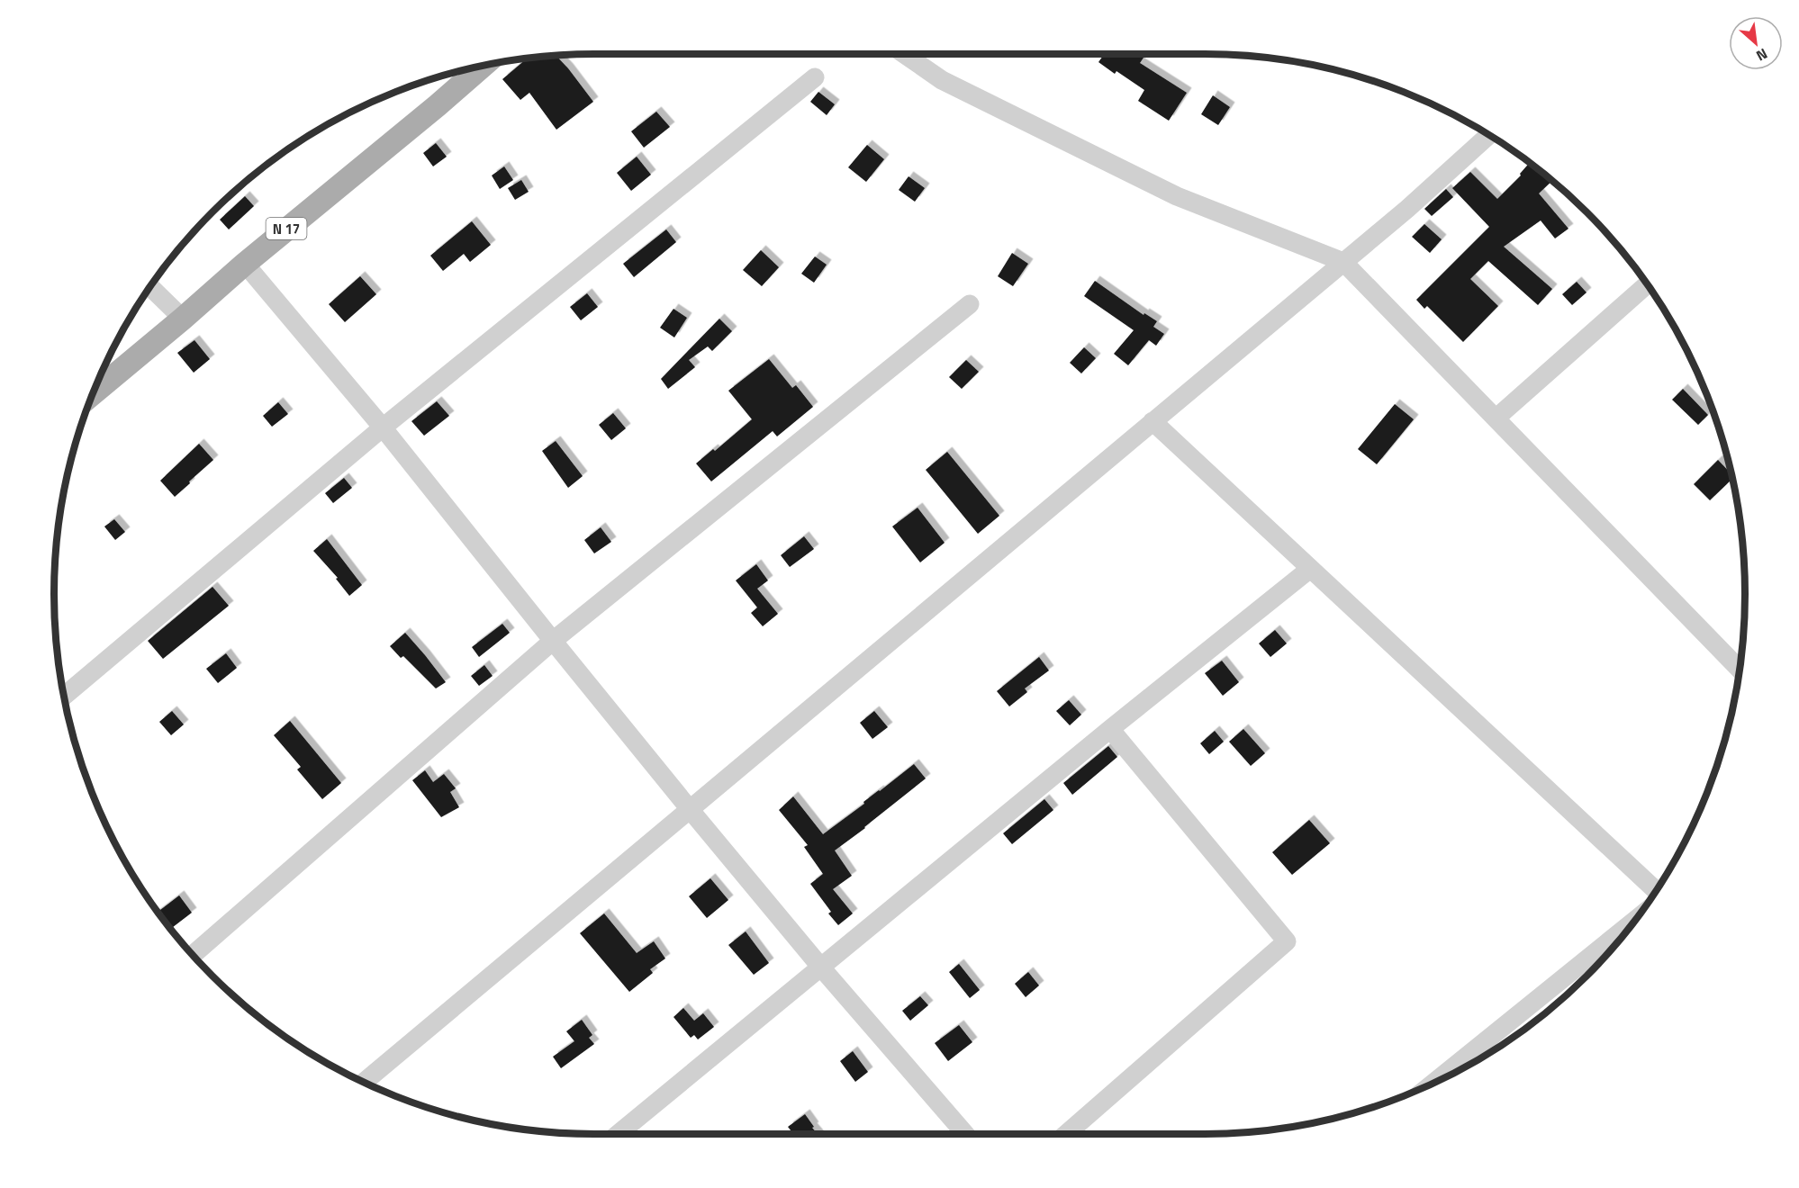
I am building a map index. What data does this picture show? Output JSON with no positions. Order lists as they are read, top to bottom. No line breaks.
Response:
{"streets":{"main road":["N 17"]},"north":"bottom right"}
